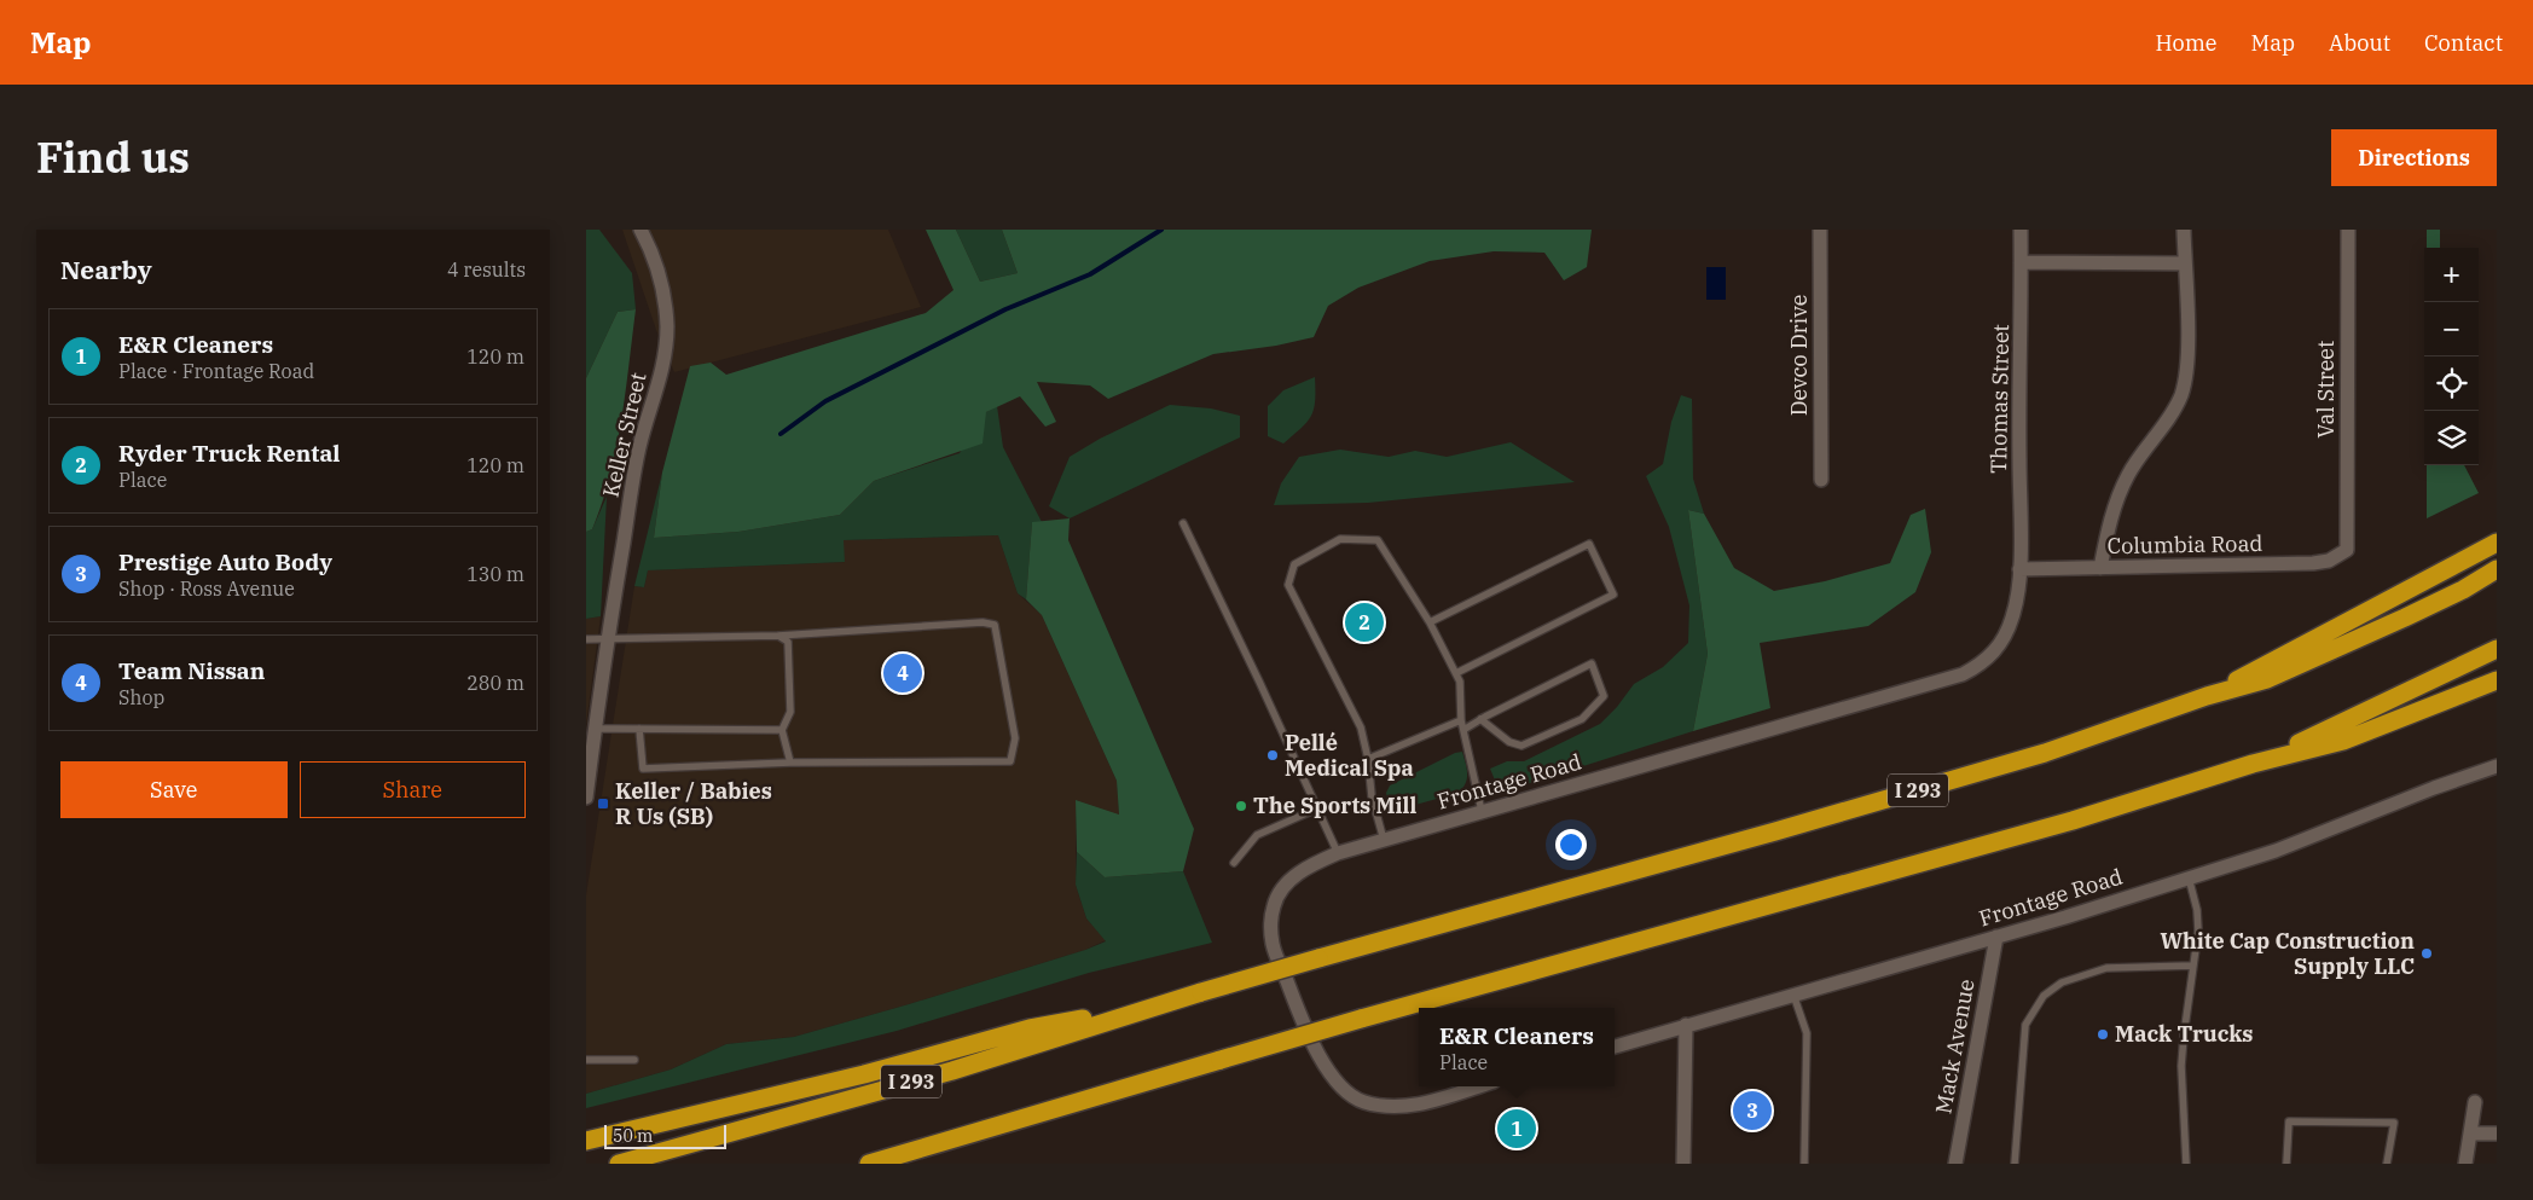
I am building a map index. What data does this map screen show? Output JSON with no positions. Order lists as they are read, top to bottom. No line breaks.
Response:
{"streets":{"highway":["I 293"],"street":["Devco Drive","Val Street","Thomas Street","Keller Street","Columbia Road","Frontage Road","Mack Avenue"]},"crossings":[["Val Street","Columbia Road"],["Thomas Street","Columbia Road"],["Thomas Street","Frontage Road"],["Columbia Road","Frontage Road"],["Frontage Road","Mack Avenue"]],"places":{"other":["Pellé Medical Spa","The Sports Mill","White Cap Construction Supply LLC","Mack Trucks"],"transit":["Keller / Babies R Us (SB)"]},"scale_bar":"50 m","page":{"header":"Map","nav":["Home","Map","About","Contact"],"title":"Find us","buttons":["Directions",["Save","Share"]],"heading":["Nearby","4 results"],"map_buttons":["+","−"],"list":[{"mark":"1","name":"E&R Cleaners","note":"Place · Frontage Road","value":"120 m"},{"mark":"2","name":"Ryder Truck Rental","note":"Place","value":"120 m"},{"mark":"3","name":"Prestige Auto Body","note":"Shop · Ross Avenue","value":"130 m"},{"mark":"4","name":"Team Nissan","note":"Shop","value":"280 m"}],"pins":["2","4","3","1"],"popup":["E&R Cleaners","Place"],"scale":"50 m"}}
